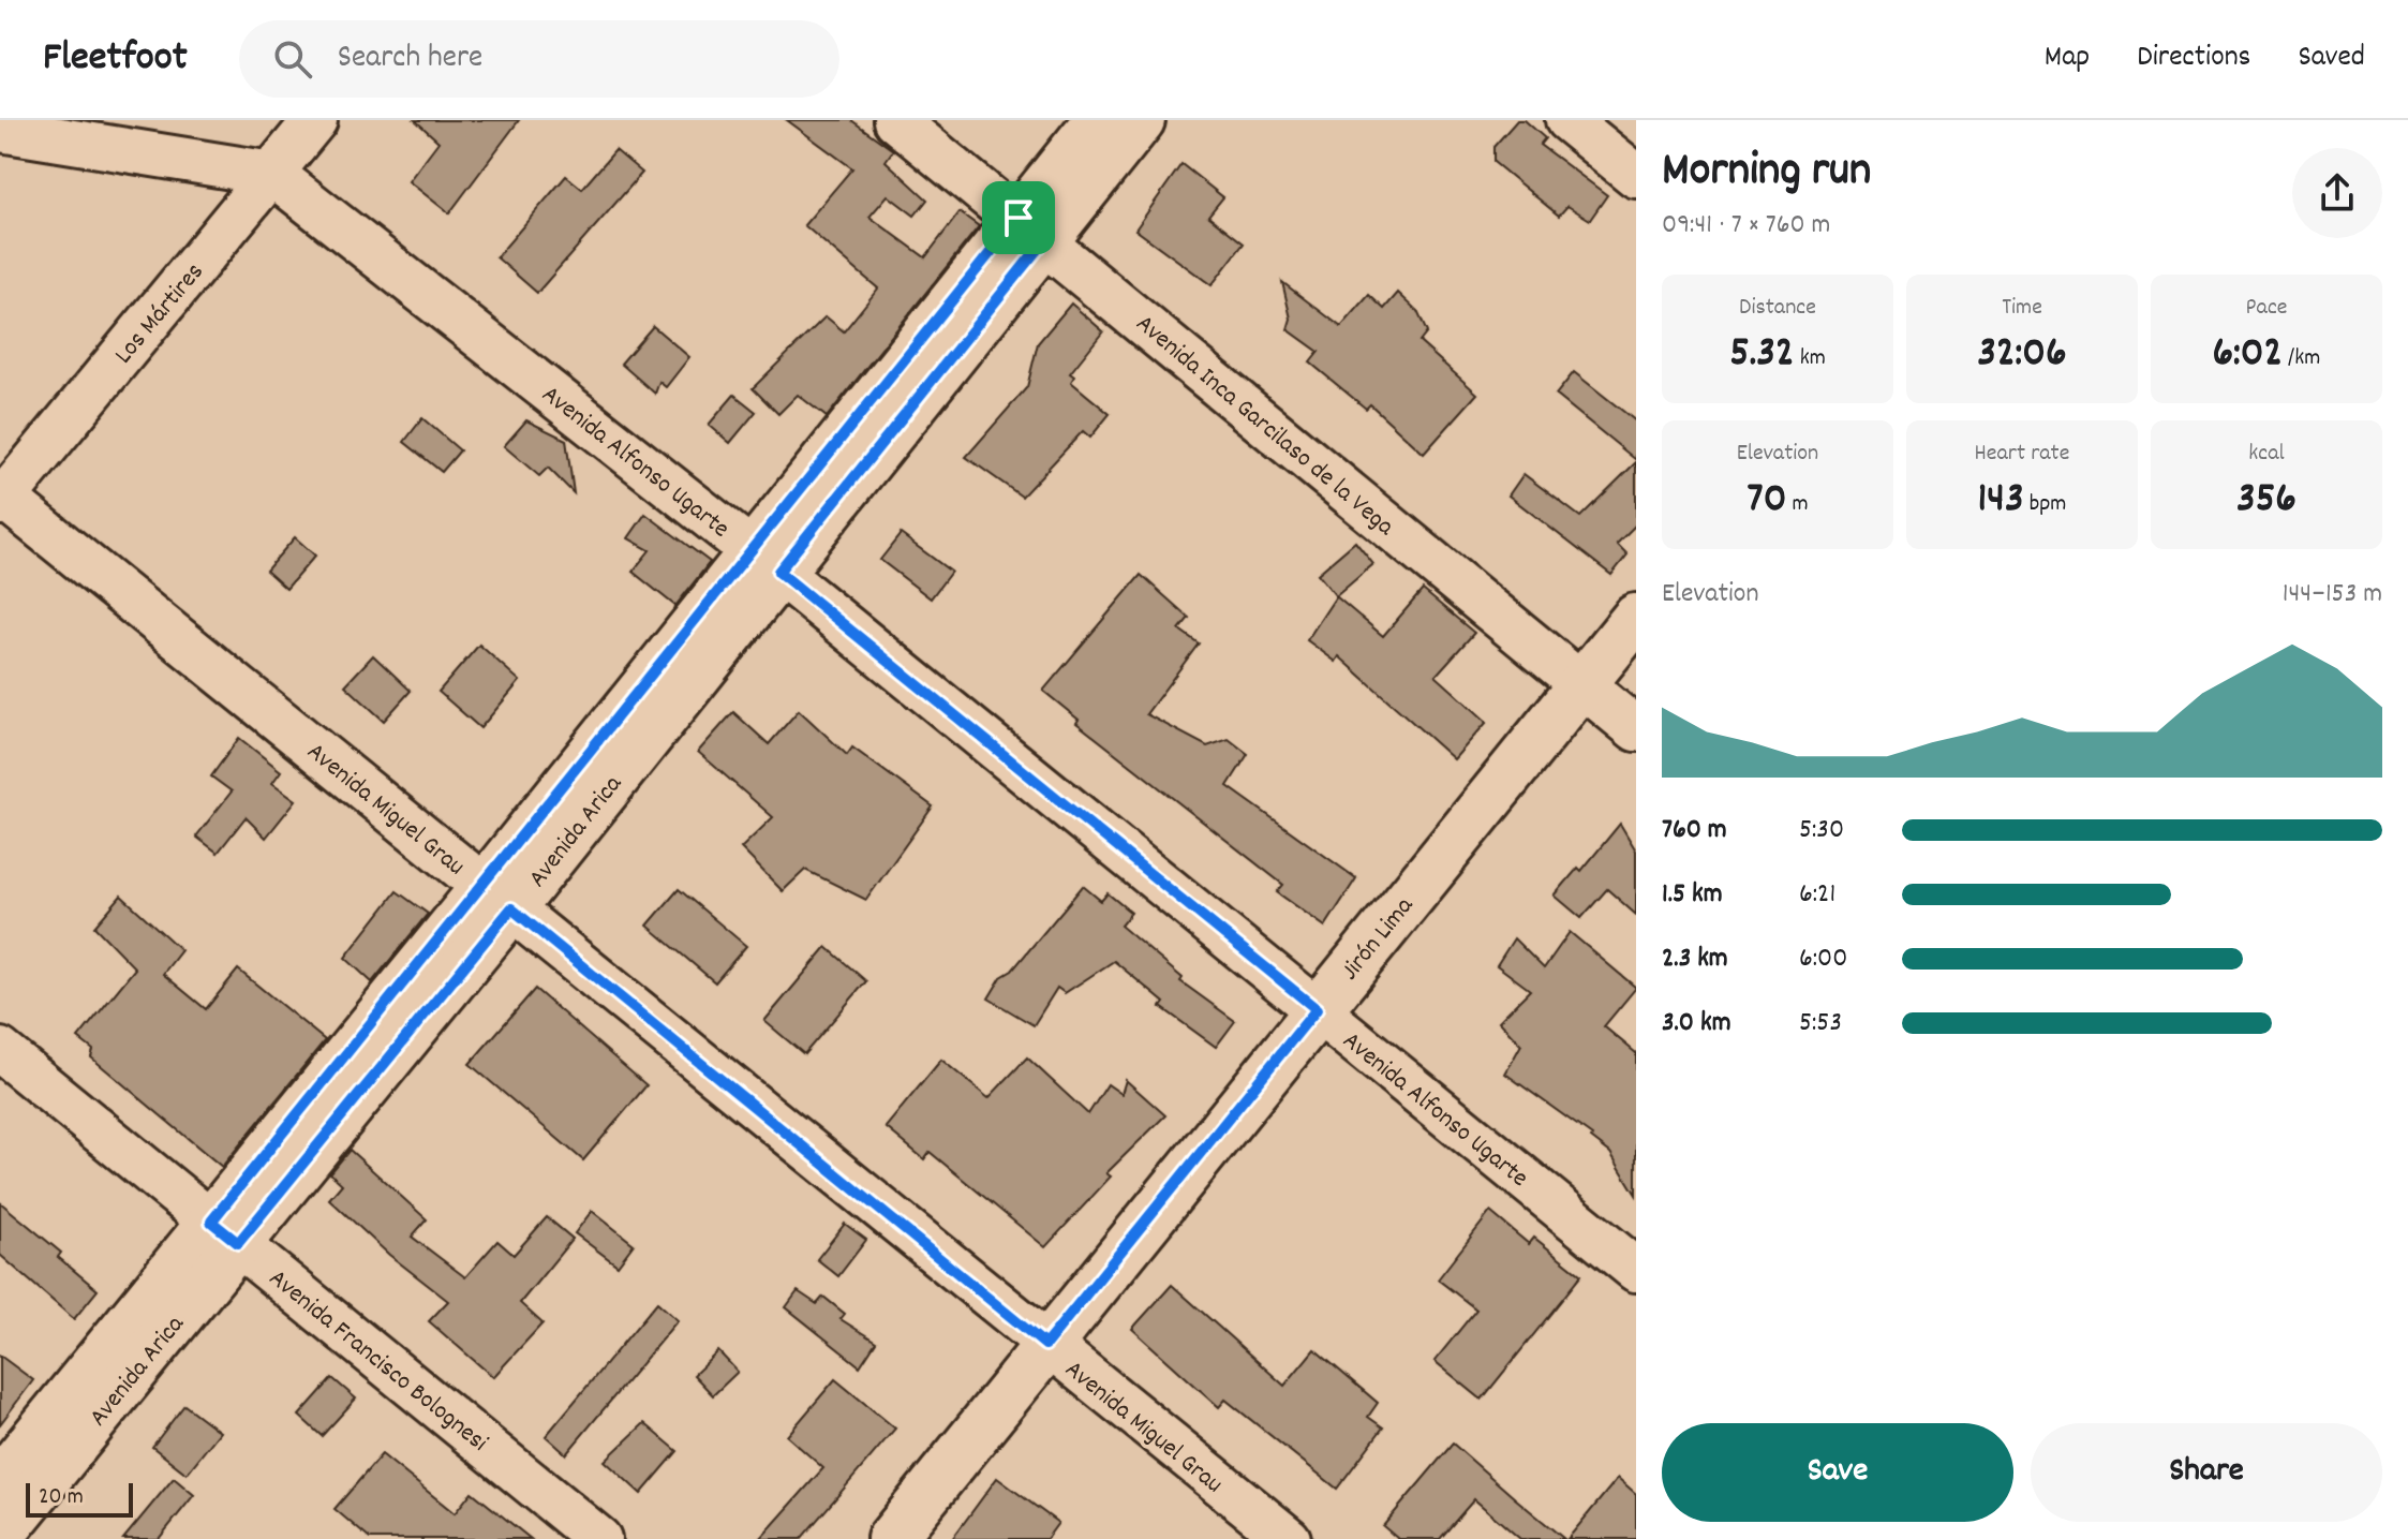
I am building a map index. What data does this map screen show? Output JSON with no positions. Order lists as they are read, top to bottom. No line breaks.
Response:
{"streets":{"street":["Los Mártires","Avenida Inca Garcilaso de la Vega","Avenida Alfonso Ugarte","Avenida Miguel Grau","Avenida Arica","Jirón Lima","Avenida Francisco Bolognesi"]},"crossings":[["Los Mártires","Avenida Alfonso Ugarte"],["Los Mártires","Avenida Miguel Grau"],["Avenida Inca Garcilaso de la Vega","Avenida Arica"],["Avenida Inca Garcilaso de la Vega","Jirón Lima"],["Avenida Alfonso Ugarte","Avenida Arica"],["Avenida Alfonso Ugarte","Jirón Lima"],["Avenida Miguel Grau","Avenida Arica"],["Avenida Miguel Grau","Jirón Lima"],["Avenida Arica","Avenida Francisco Bolognesi"]],"scale_bar":"20 m","page":{"header":"Fleetfoot","search":"Search here","nav":["Map","Directions","Saved"],"heading":["Morning run","09:41 · 7 × 760 m"],"stats":[["Distance","5.32 km"],["Time","32:06"],["Pace","6:02 /km"],["Elevation","70 m"],["Heart rate","143 bpm"],["kcal","356"]],"chart":["Elevation","144–153 m"],"list":[{"name":"760 m","note":"5:30"},{"name":"1.5 km","note":"6:21"},{"name":"2.3 km","note":"6:00"},{"name":"3.0 km","note":"5:53"}],"buttons":["Save","Share"],"scale":"20 m"}}
